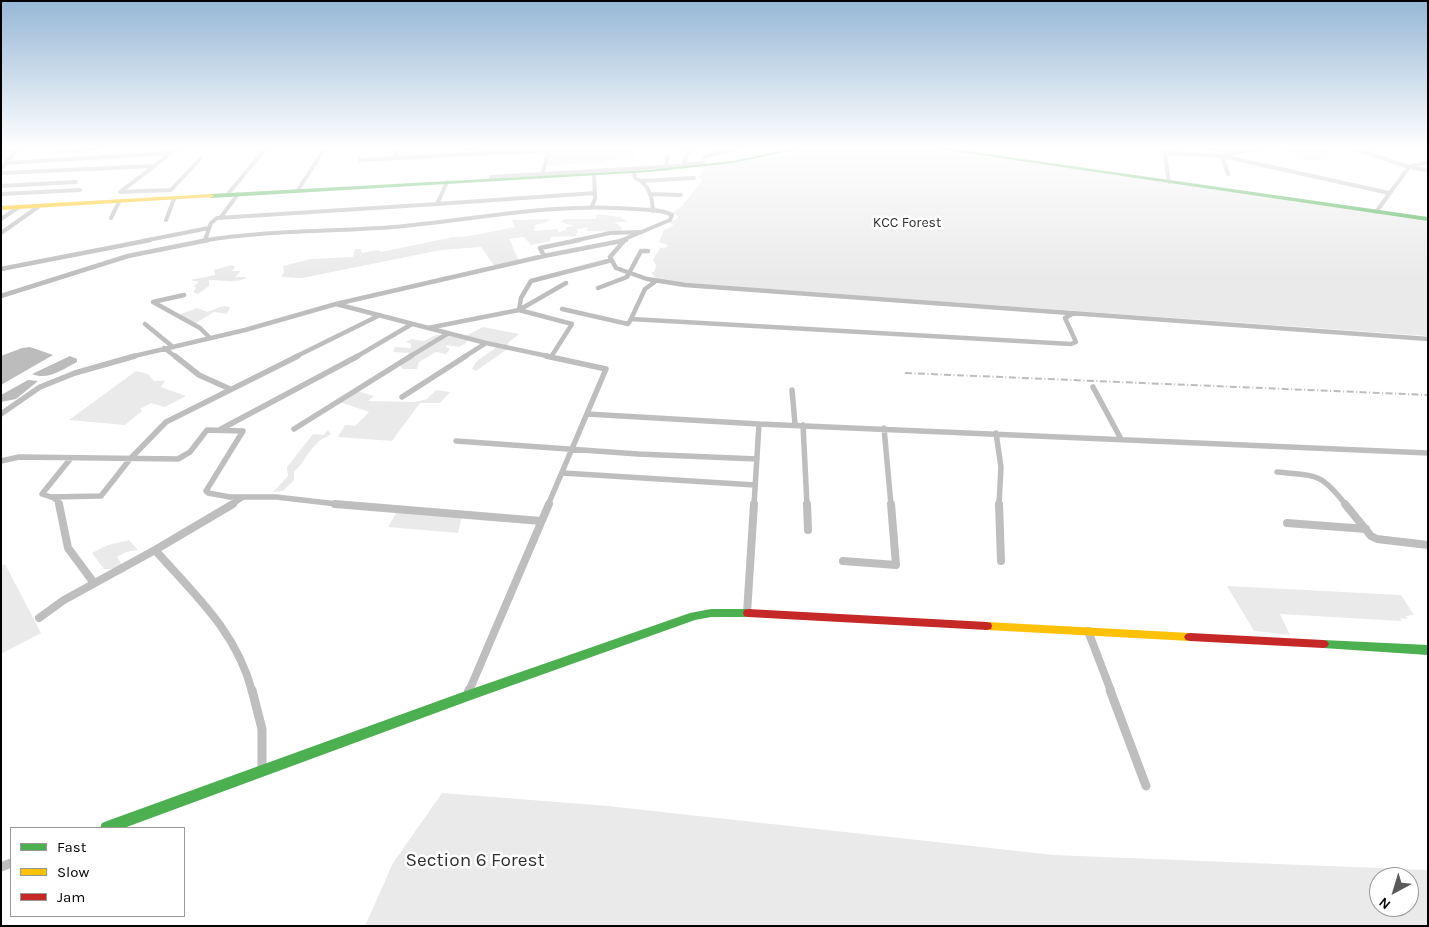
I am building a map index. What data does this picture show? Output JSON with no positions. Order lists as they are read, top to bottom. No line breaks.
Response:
{"parks":["KCC Forest","Section 6 Forest"],"legend":["Fast","Slow","Jam"],"north":"bottom left"}
